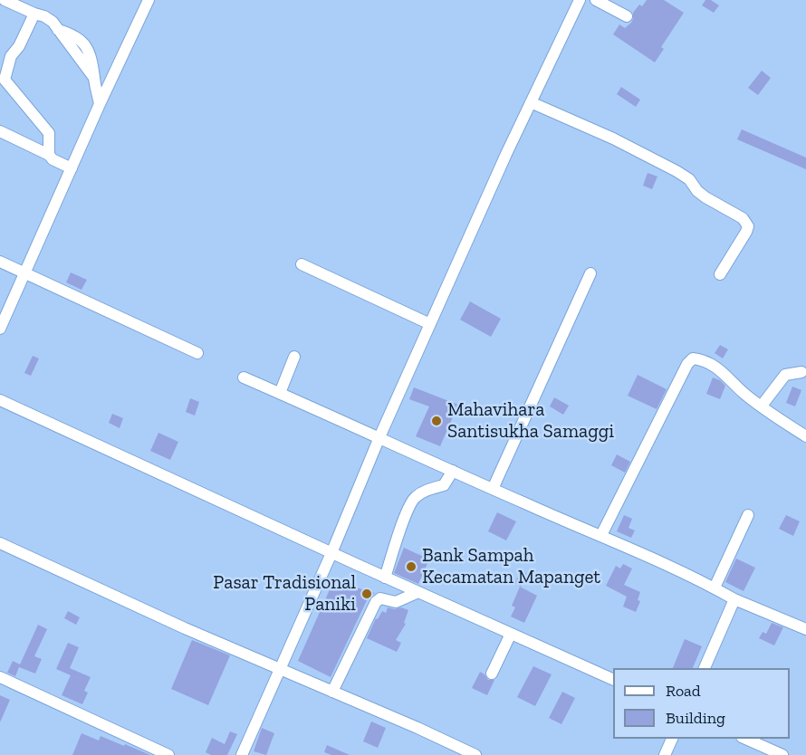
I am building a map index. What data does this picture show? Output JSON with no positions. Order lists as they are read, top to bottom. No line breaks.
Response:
{"places":["Mahavihara Santisukha Samaggi","Bank Sampah Kecamatan Mapanget","Pasar Tradisional Paniki"],"legend":["Road","Building"]}
